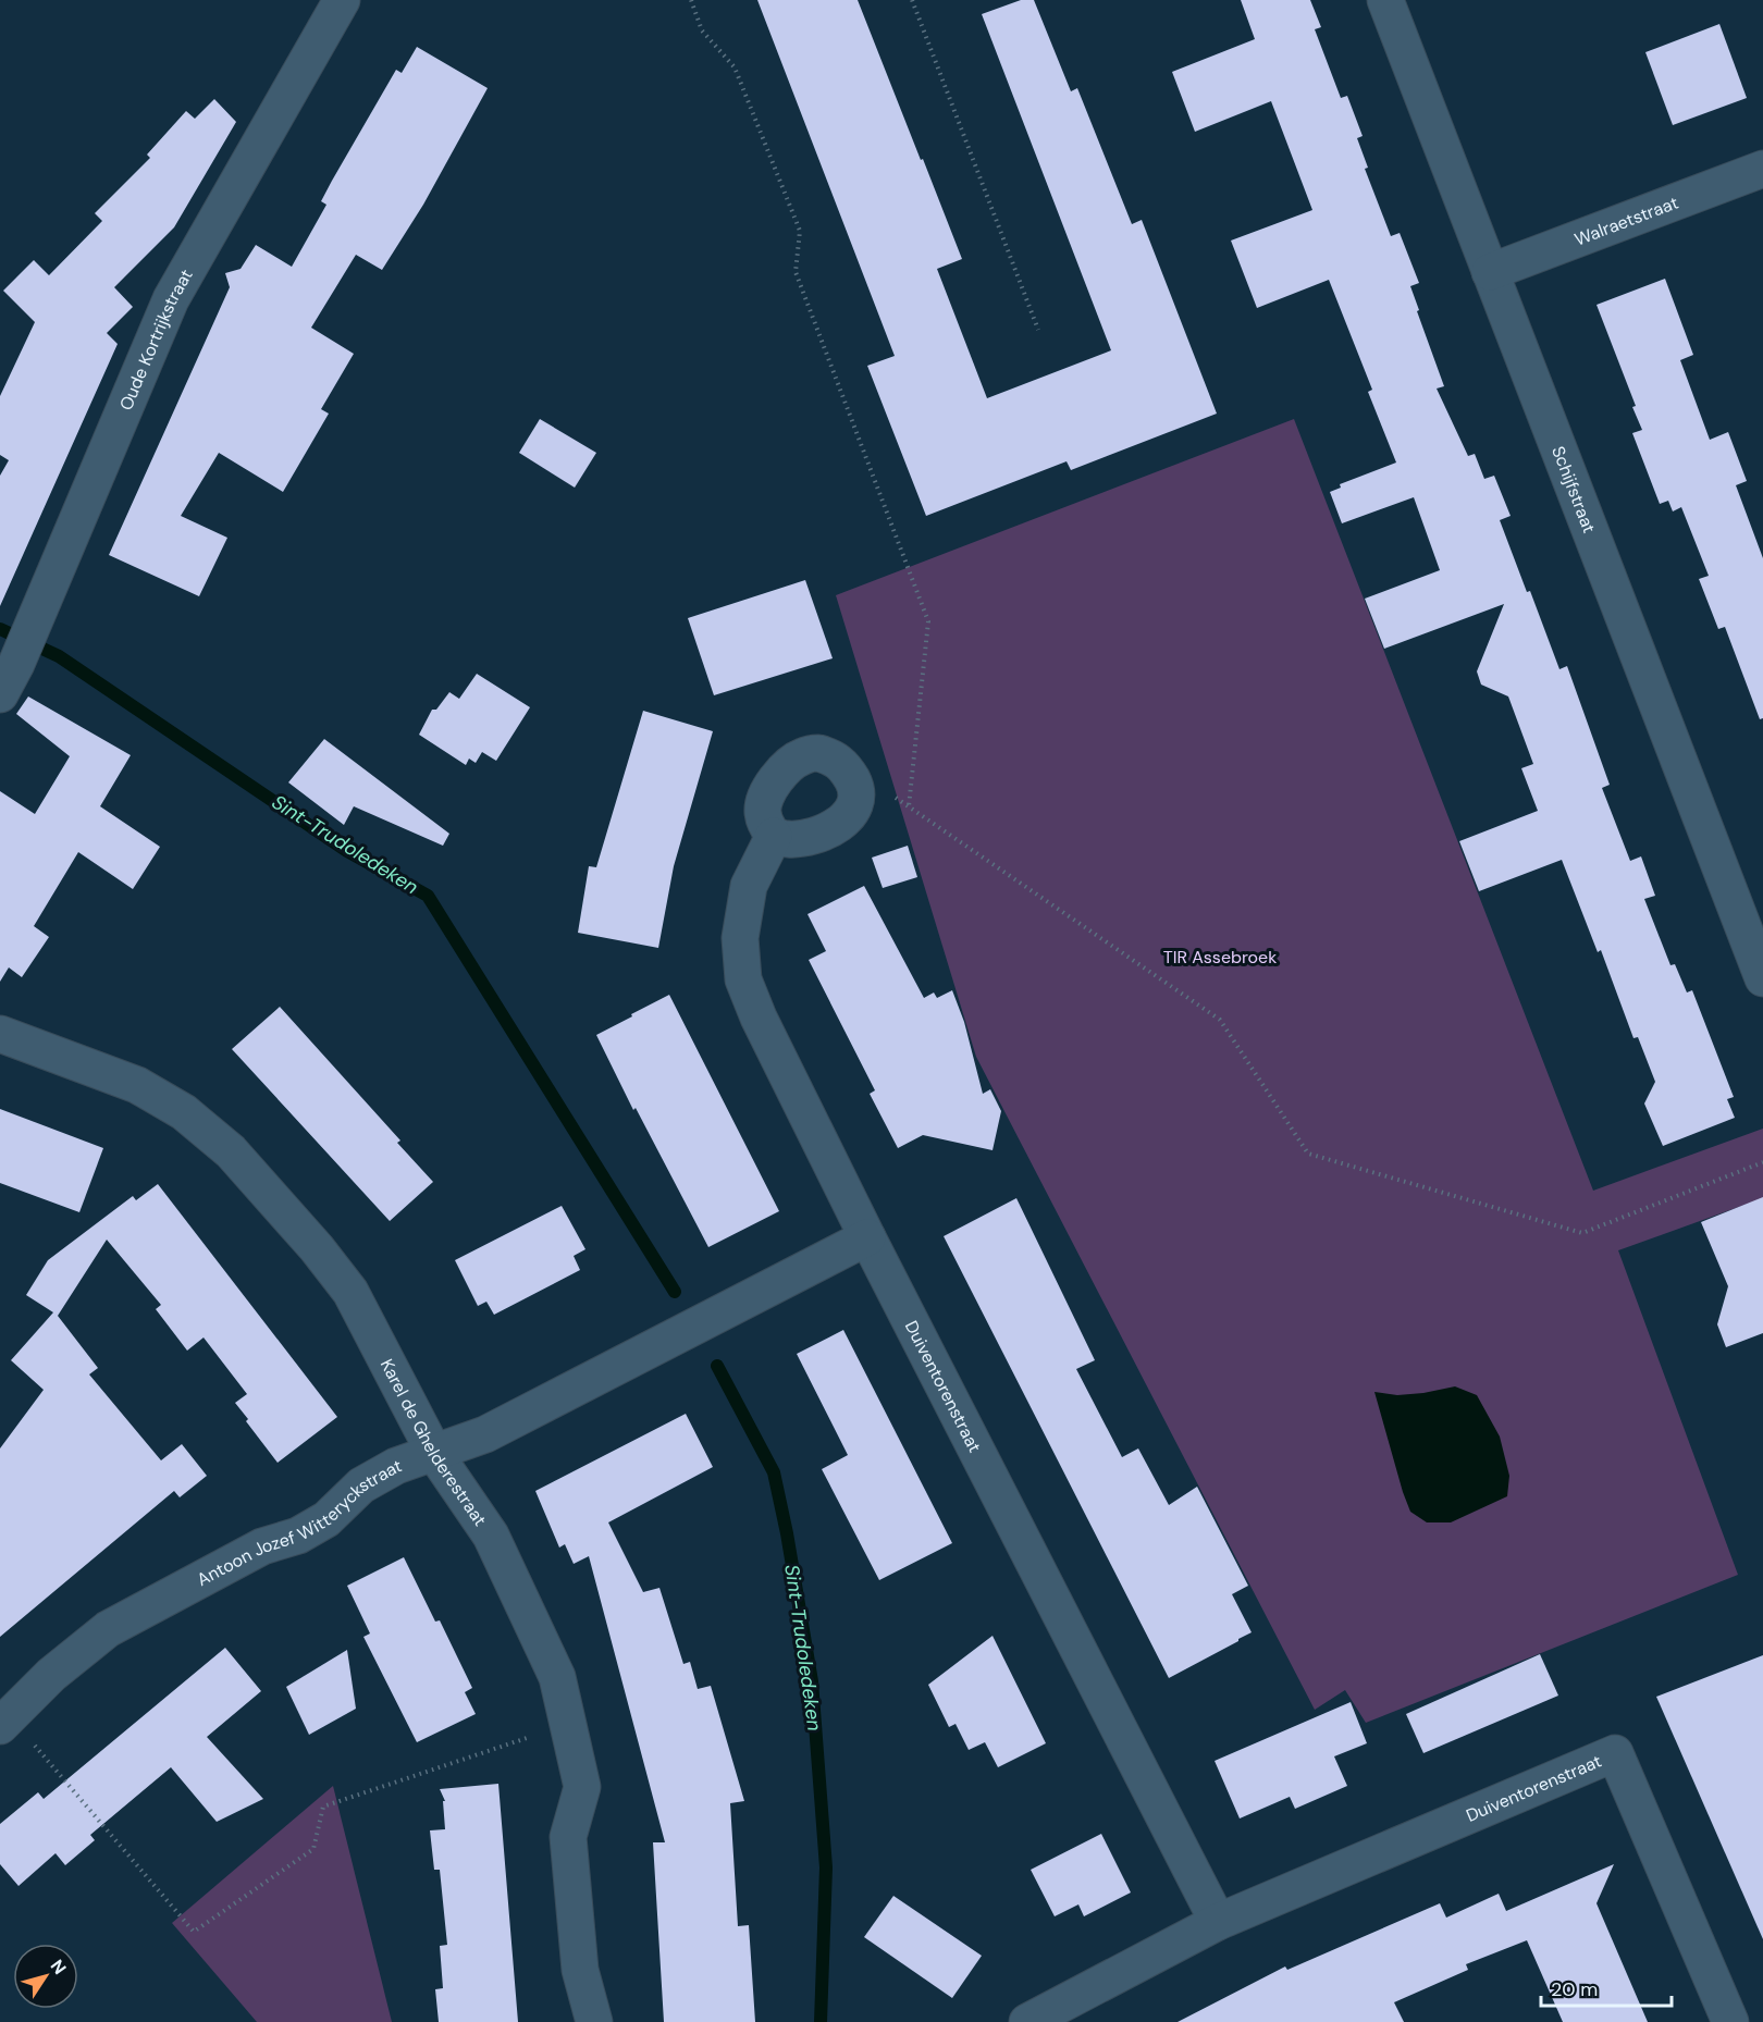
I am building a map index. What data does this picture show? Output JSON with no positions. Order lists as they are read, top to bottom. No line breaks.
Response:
{"streets":{"street":["Walraetstraat","Oude Kortrijkstraat","Schijfstraat","Duiventorenstraat","Karel de Ghelderestraat","Antoon Jozef Witteryckstraat"]},"crossings":[["Walraetstraat","Schijfstraat"],["Duiventorenstraat","Antoon Jozef Witteryckstraat"],["Karel de Ghelderestraat","Antoon Jozef Witteryckstraat"]],"water":["Sint-Trudoledeken"],"parks":["TIR Assebroek"],"scale_bar":"20 m","north":"top right"}
